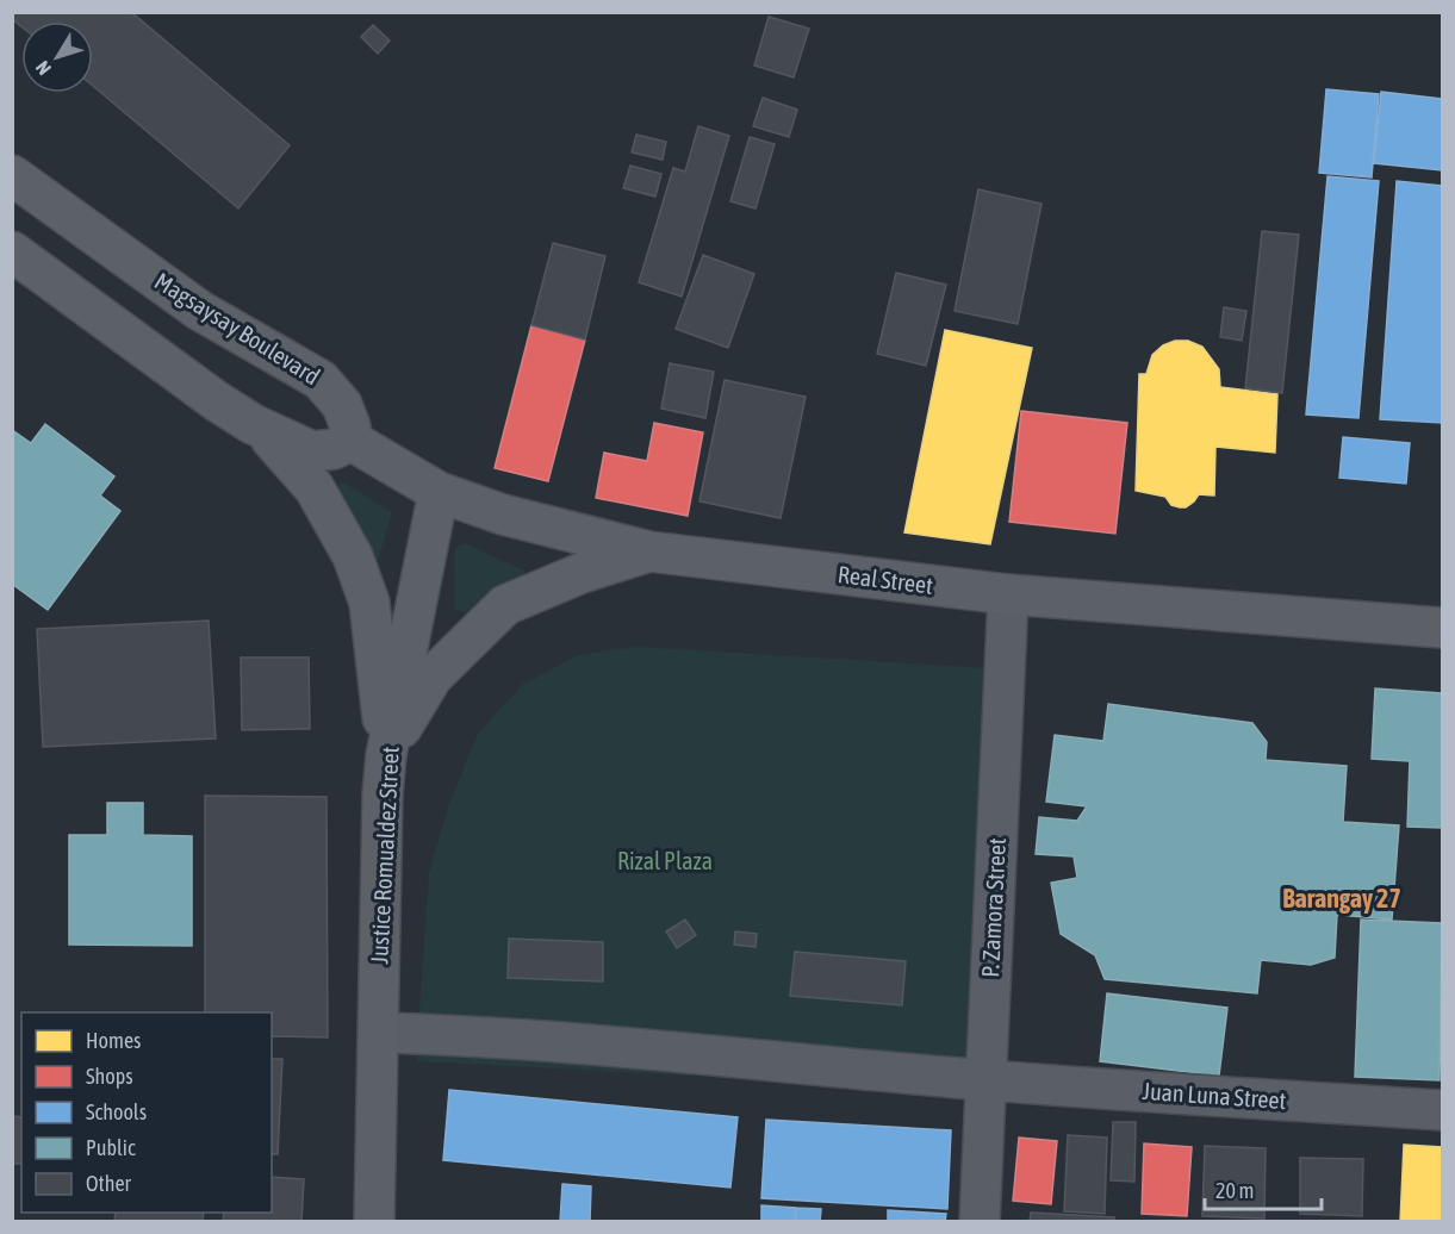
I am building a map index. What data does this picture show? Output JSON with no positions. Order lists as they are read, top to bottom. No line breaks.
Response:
{"streets":{"main road":["Magsaysay Boulevard","Real Street","Justice Romualdez Street"],"street":["P. Zamora Street","Juan Luna Street"]},"crossings":[["Magsaysay Boulevard","Real Street"],["Real Street","Justice Romualdez Street"],["Real Street","P. Zamora Street"],["Justice Romualdez Street","Juan Luna Street"],["P. Zamora Street","Juan Luna Street"]],"districts":["Barangay 27"],"parks":["Rizal Plaza"],"legend":["Homes","Shops","Schools","Public","Other"],"scale_bar":"20 m","north":"bottom left"}
